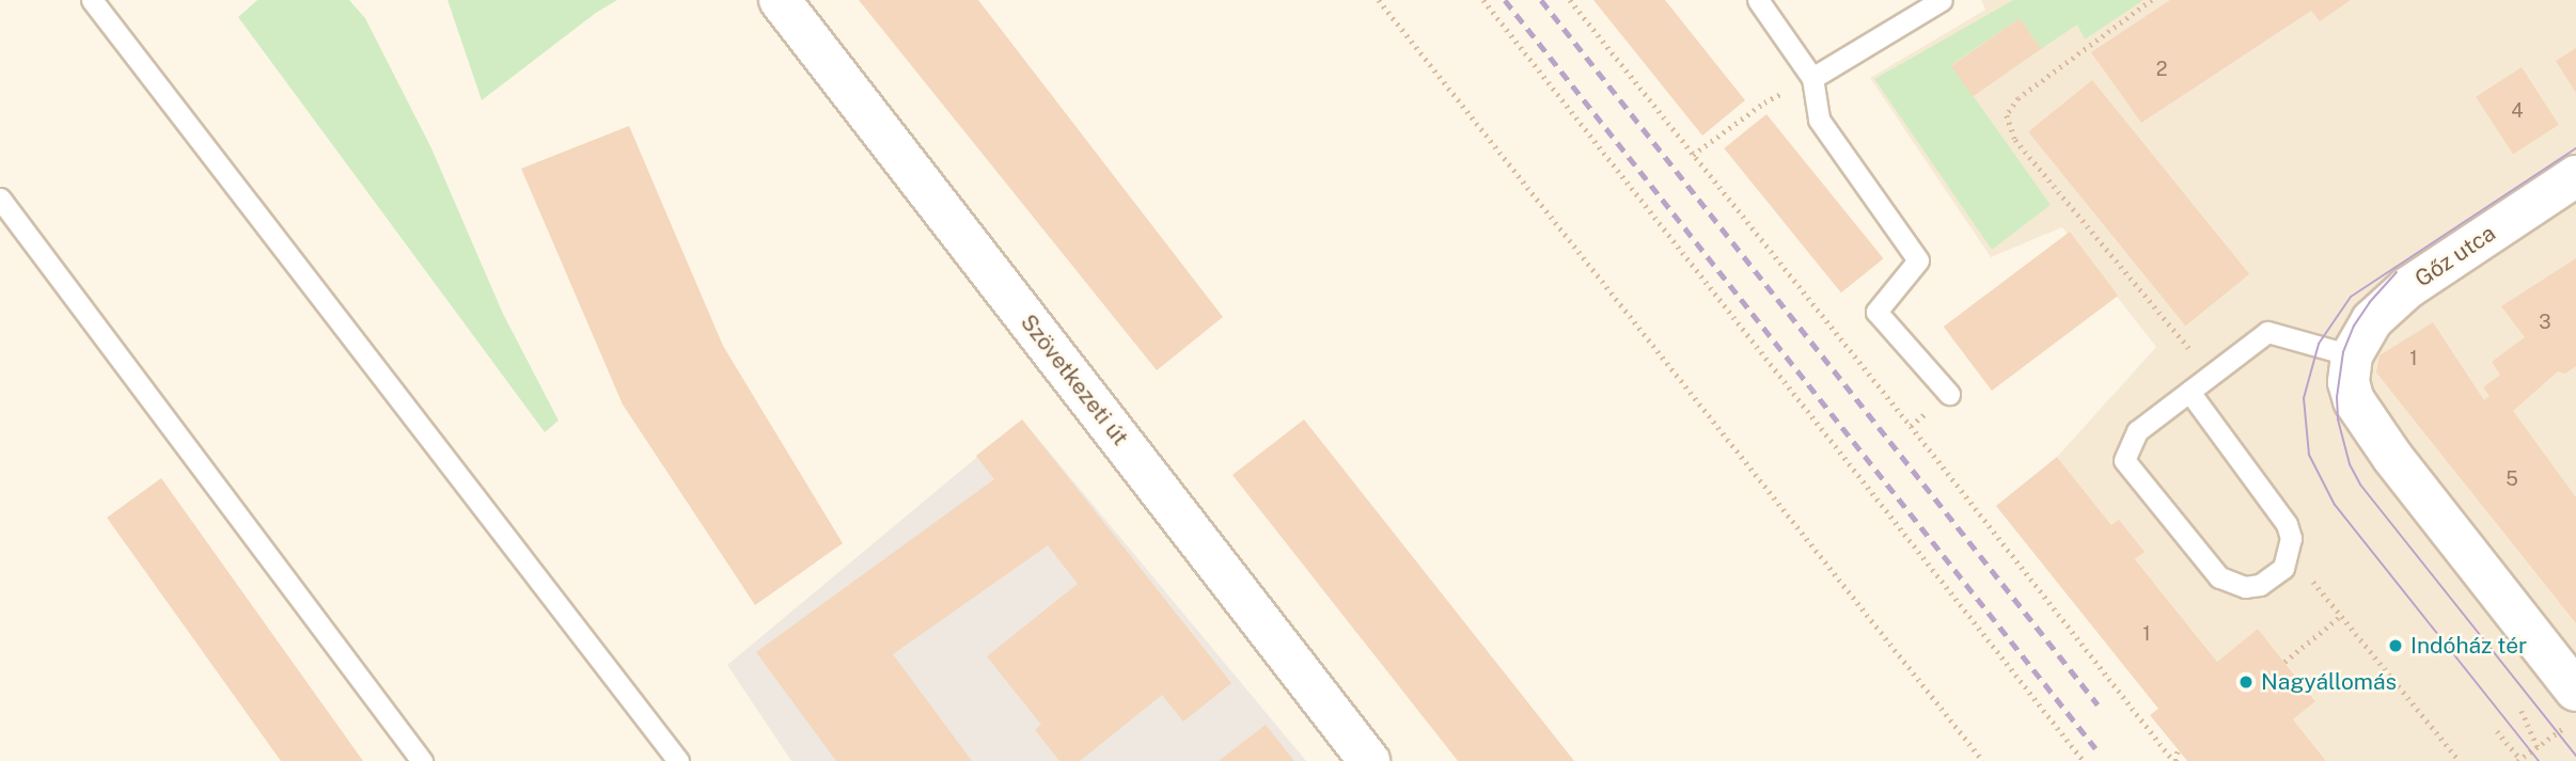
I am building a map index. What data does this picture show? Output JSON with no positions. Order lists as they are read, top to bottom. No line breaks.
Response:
{"streets":{"street":["Gőz utca","Szövetkezeti út"]},"places":["Indóház tér","Nagyállomás"],"house_numbers":["2","4","3","1","5","1"]}
